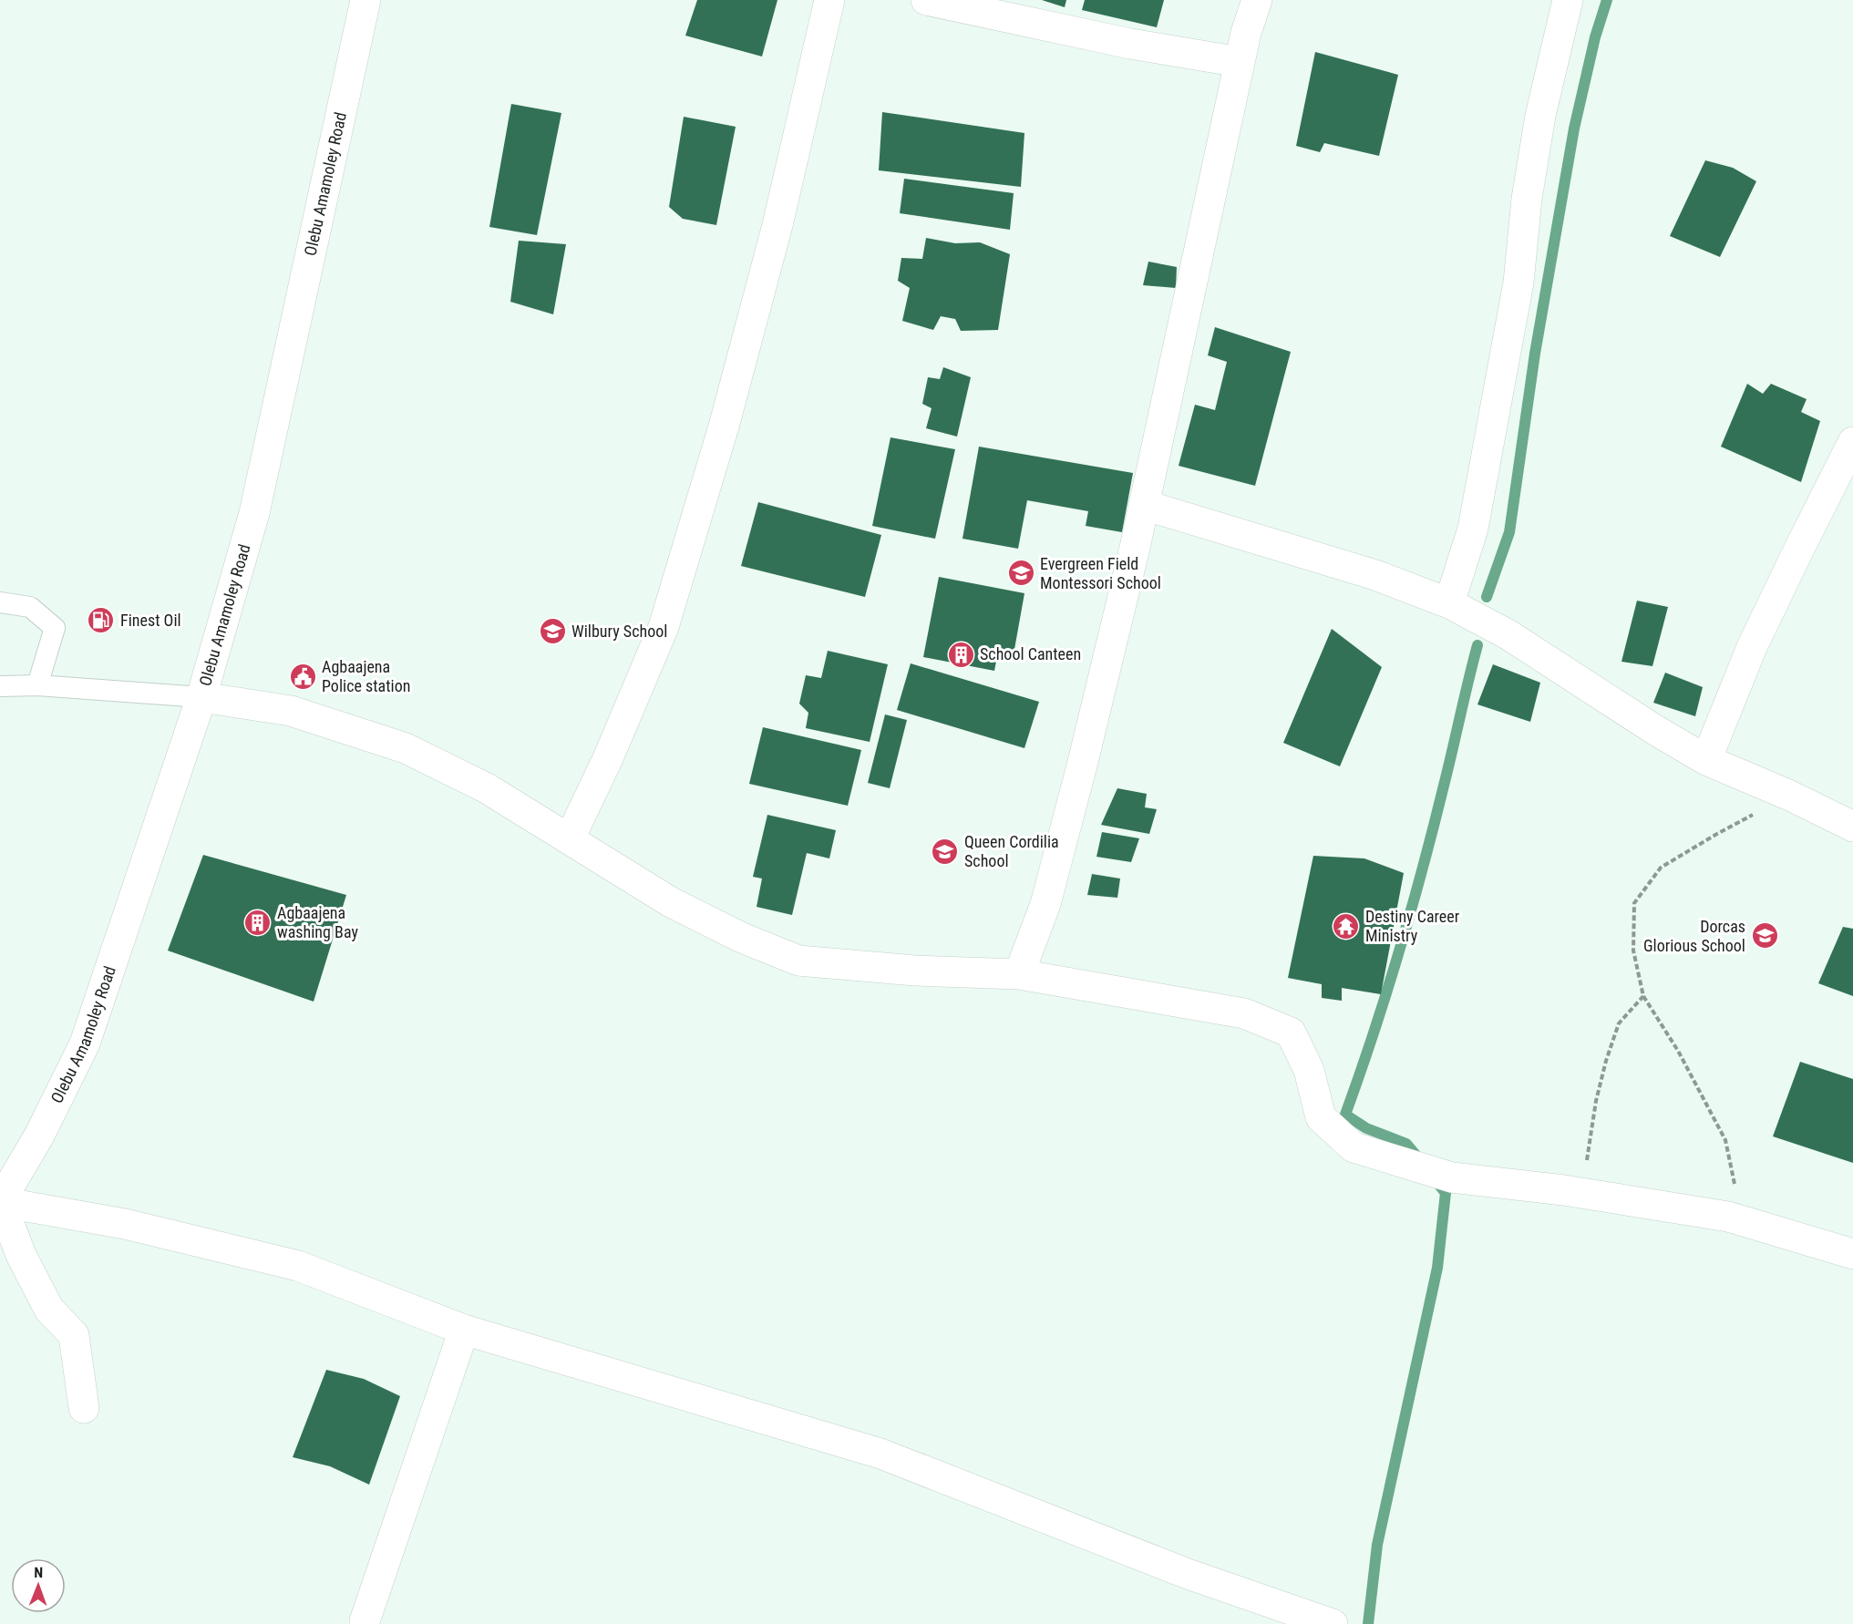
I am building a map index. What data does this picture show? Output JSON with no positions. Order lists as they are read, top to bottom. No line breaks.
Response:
{"streets":{"street":["Olebu Amamoley Road"]},"places":{"school or university":["Evergreen Field Montessori School","Wilbury School","Queen Cordilia School","Dorcas Glorious School"],"fuel station":["Finest Oil"],"building":["School Canteen","Agbaajena washing Bay"],"public building":["Agbaajena Police station"],"temple":["Destiny Career Ministry"]},"north":"top"}
